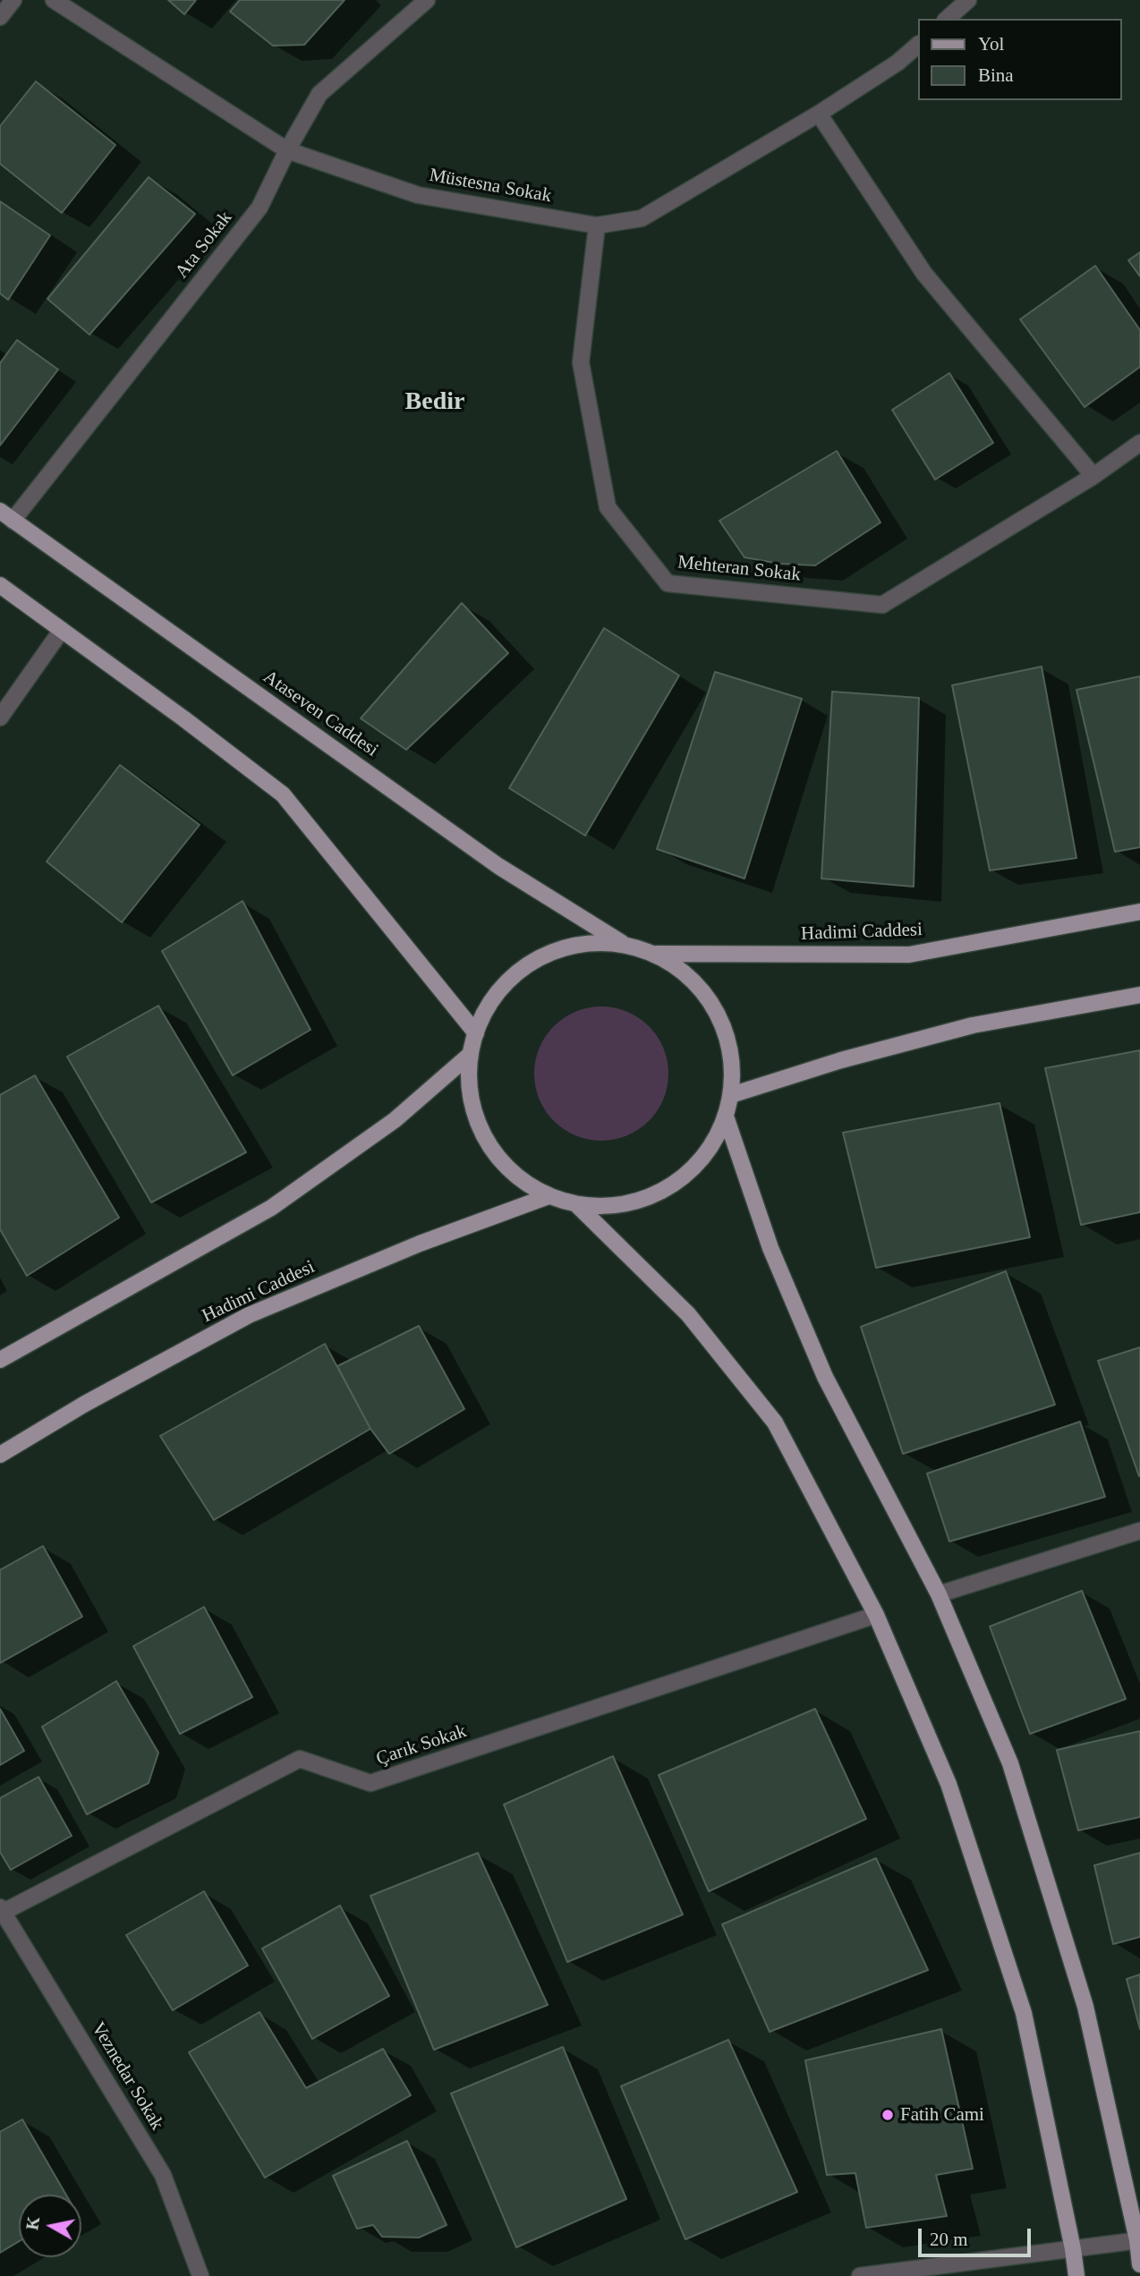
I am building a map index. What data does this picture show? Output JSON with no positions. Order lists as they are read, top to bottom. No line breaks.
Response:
{"streets":{"main road":["Ataseven Caddesi","Hadimi Caddesi"],"street":["Müstesna Sokak","Ata Sokak","Mehteran Sokak","Çarık Sokak","Veznedar Sokak"]},"crossings":[["Müstesna Sokak","Ata Sokak"],["Müstesna Sokak","Mehteran Sokak"],["Ata Sokak","Ataseven Caddesi"],["Çarık Sokak","Veznedar Sokak"]],"districts":["Bedir"],"places":["Fatih Cami"],"legend":["Yol","Bina"],"scale_bar":"20 m","north":"left"}
